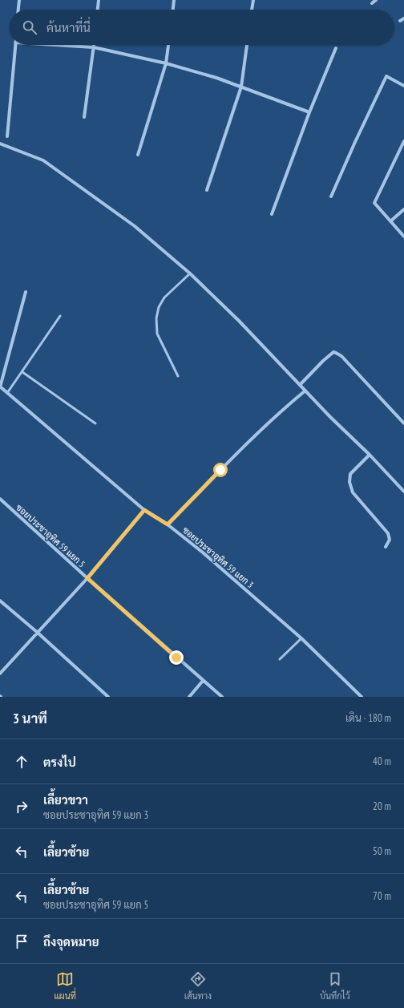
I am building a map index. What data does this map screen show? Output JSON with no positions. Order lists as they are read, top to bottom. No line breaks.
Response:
{"streets":{"street":["ซอยประชาอุทิศ 59 แยก 5","ซอยประชาอุทิศ 59 แยก 3"]},"page":{"search":"ค้นหาที่นี่","heading":["3 นาที","เดิน · 180 m"],"list":[["ตรงไป","40 m"],["เลี้ยวขวา","ซอยประชาอุทิศ 59 แยก 3","20 m"],["เลี้ยวซ้าย","50 m"],["เลี้ยวซ้าย","ซอยประชาอุทิศ 59 แยก 5","70 m"],"ถึงจุดหมาย"],"nav":["แผนที่","เส้นทาง","บันทึกไว้"]}}
